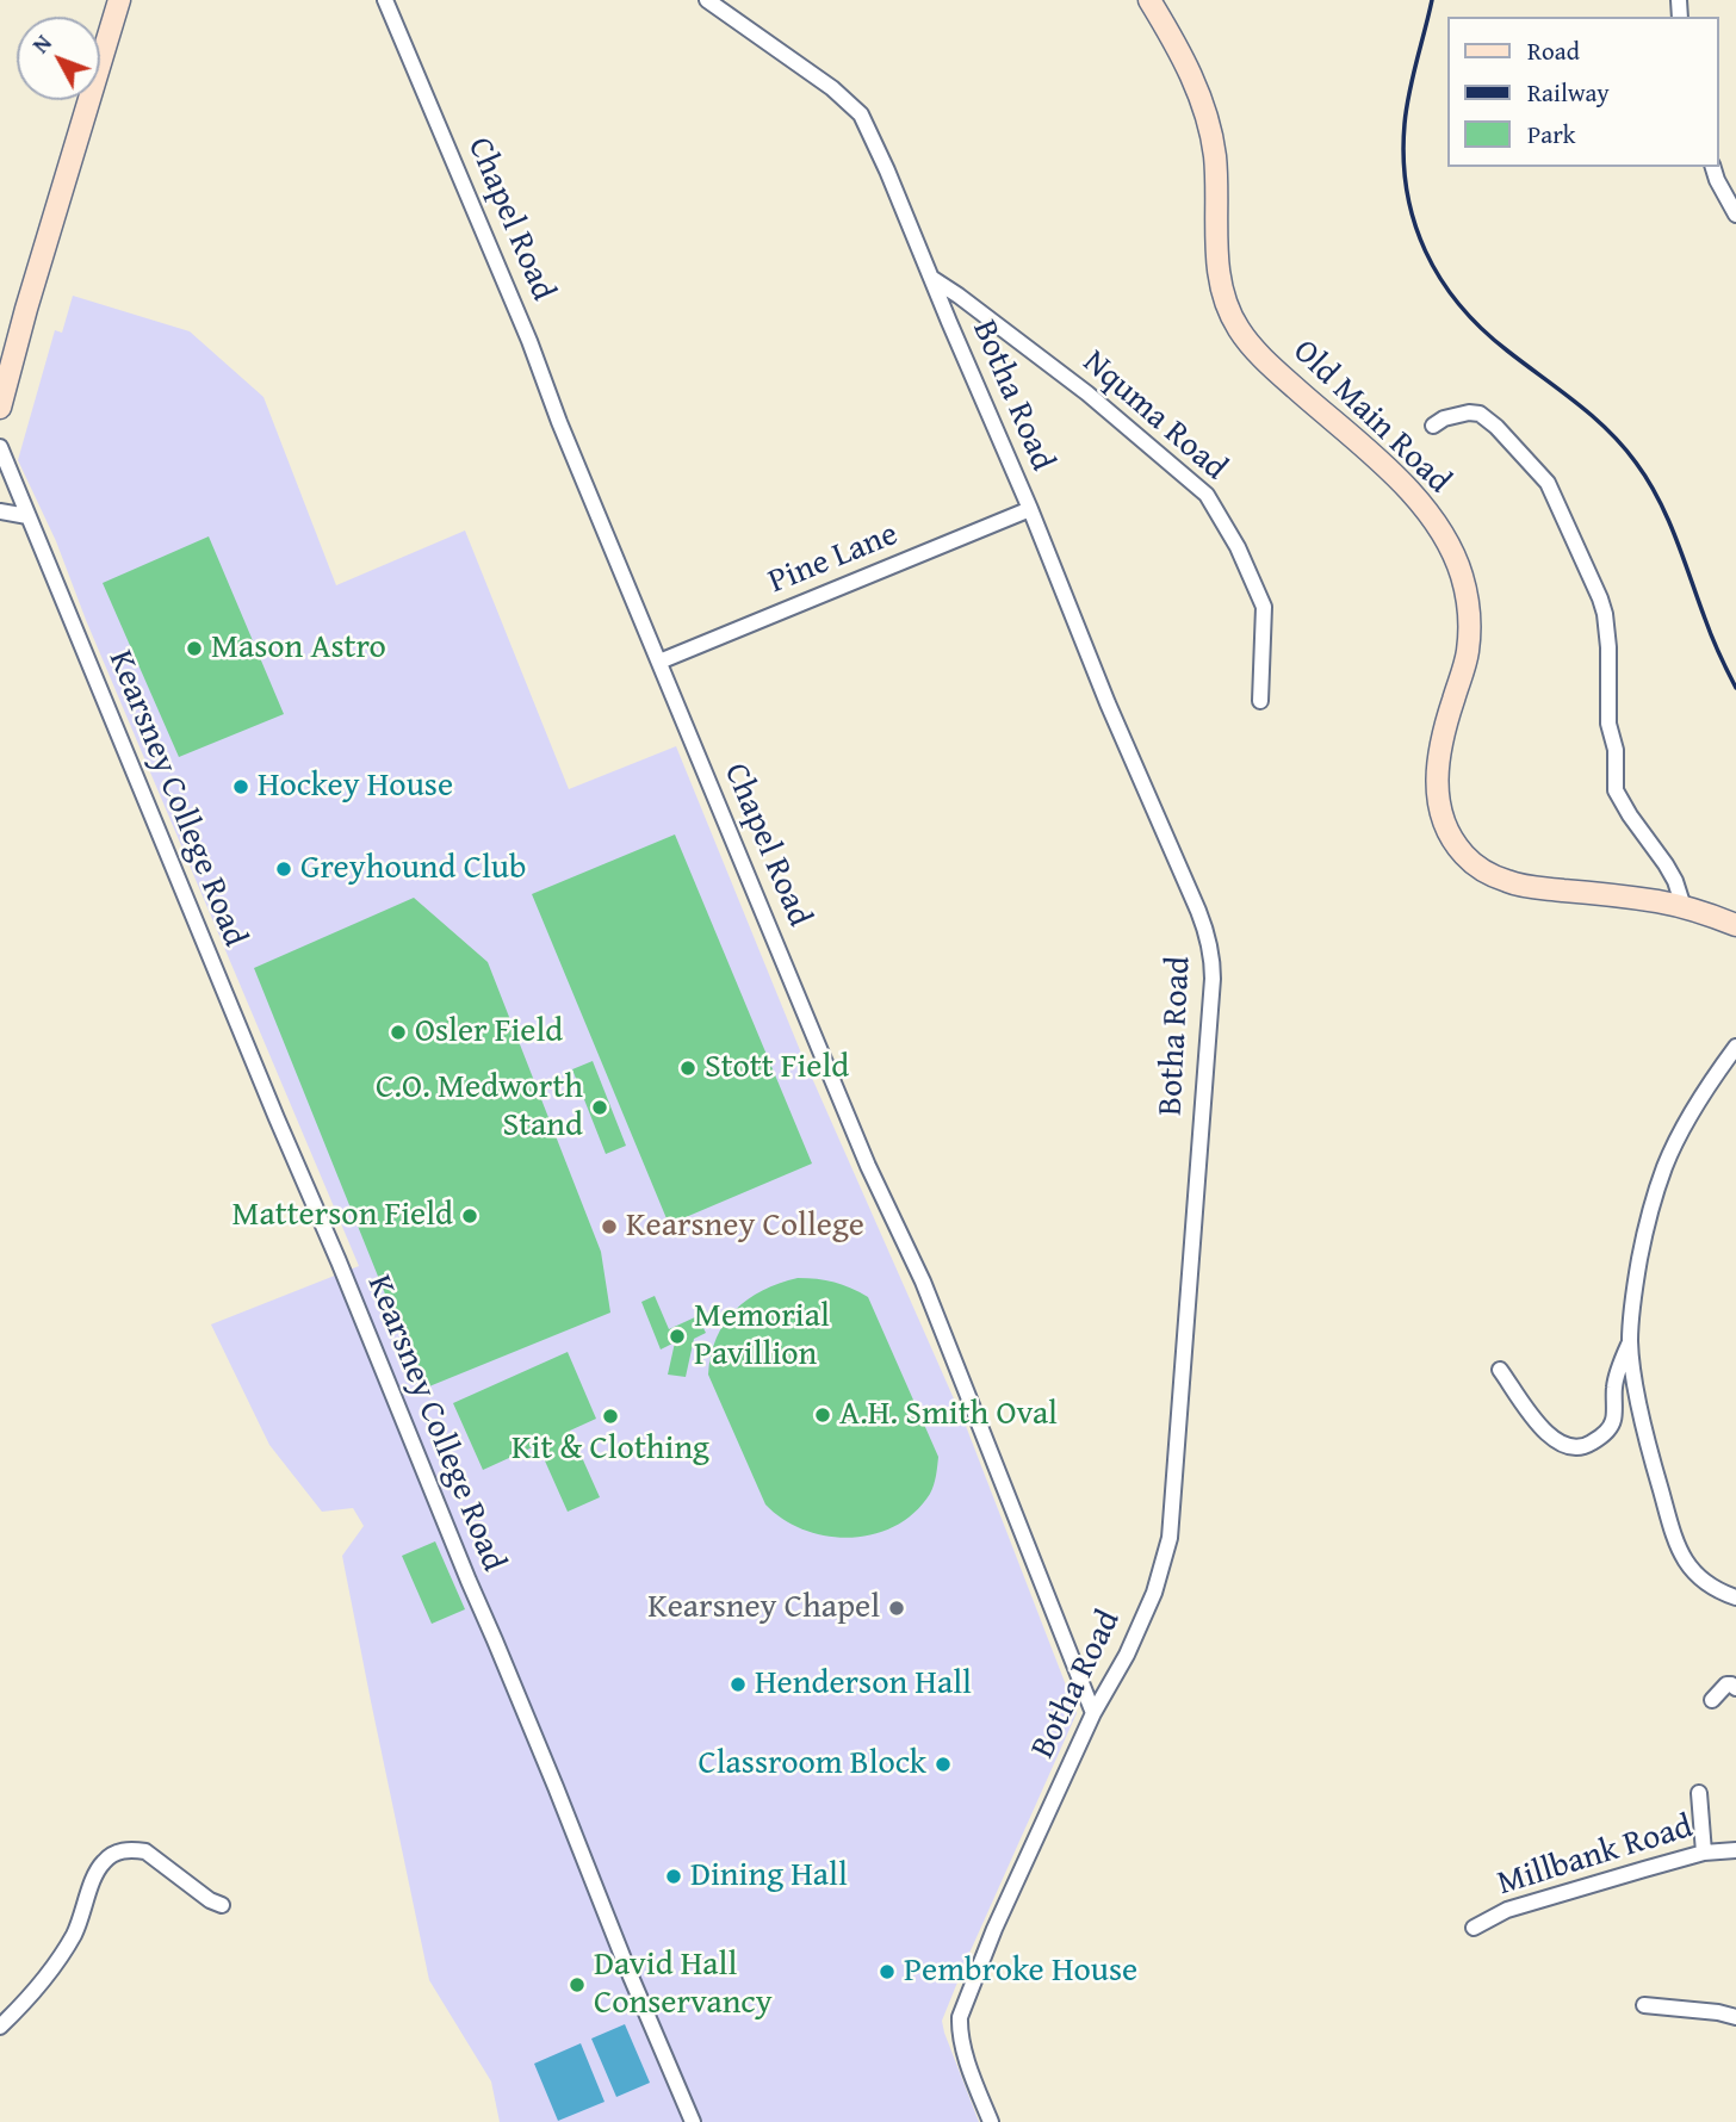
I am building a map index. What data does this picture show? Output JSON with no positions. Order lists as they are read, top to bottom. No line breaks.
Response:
{"streets":{"main road":["Old Main Road"],"street":["Chapel Road","Botha Road","Nquma Road","Pine Lane","Kearsney College Road","Millbank Road"]},"crossings":[["Chapel Road","Botha Road"],["Chapel Road","Pine Lane"],["Botha Road","Nquma Road"],["Botha Road","Pine Lane"]],"places":["Mason Astro","Hockey House","Greyhound Club","Osler Field","Stott Field","C.O. Medworth Stand","Matterson Field","Kearsney College","Memorial Pavillion","A.H. Smith Oval","Kit & Clothing","Kearsney Chapel","Henderson Hall","Classroom Block","Dining Hall","Pembroke House","David Hall Conservancy"],"legend":["Road","Railway","Park"],"north":"top left"}
